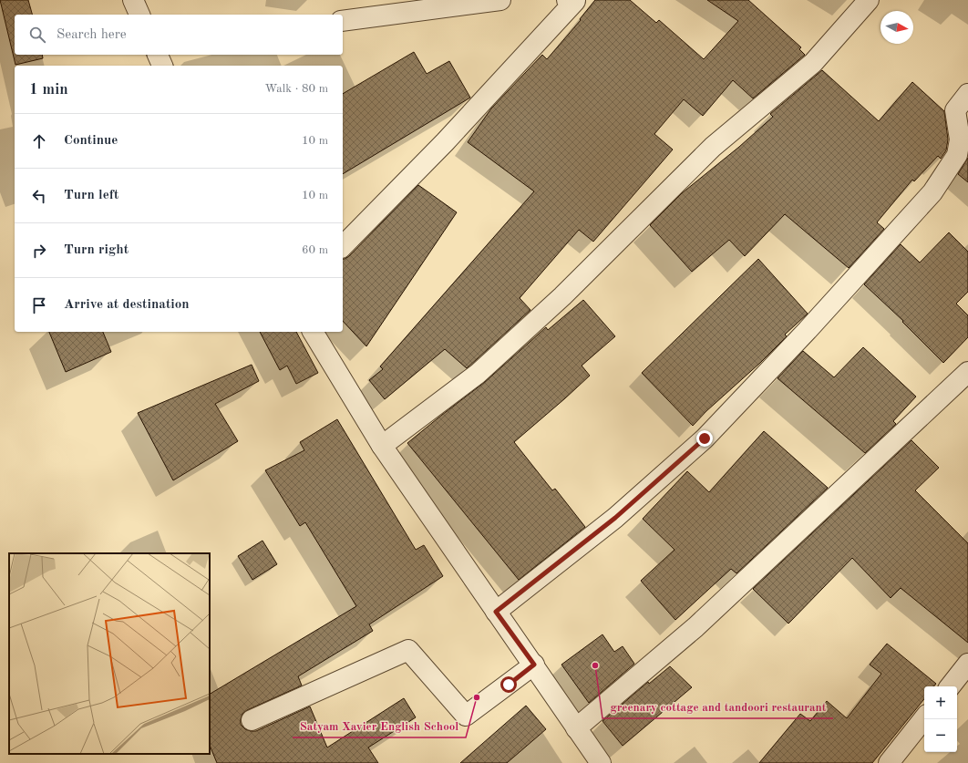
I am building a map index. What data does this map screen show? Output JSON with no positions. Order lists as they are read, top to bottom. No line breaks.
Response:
{"places":["greenary cottage and tandoori restaurant","Satyam Xavier English School"],"north":"right","page":{"search":"Search here","heading":["1 min","Walk · 80 m"],"list":[["Continue","10 m"],["Turn left","10 m"],["Turn right","60 m"],"Arrive at destination"],"map_buttons":["+","−"]}}
